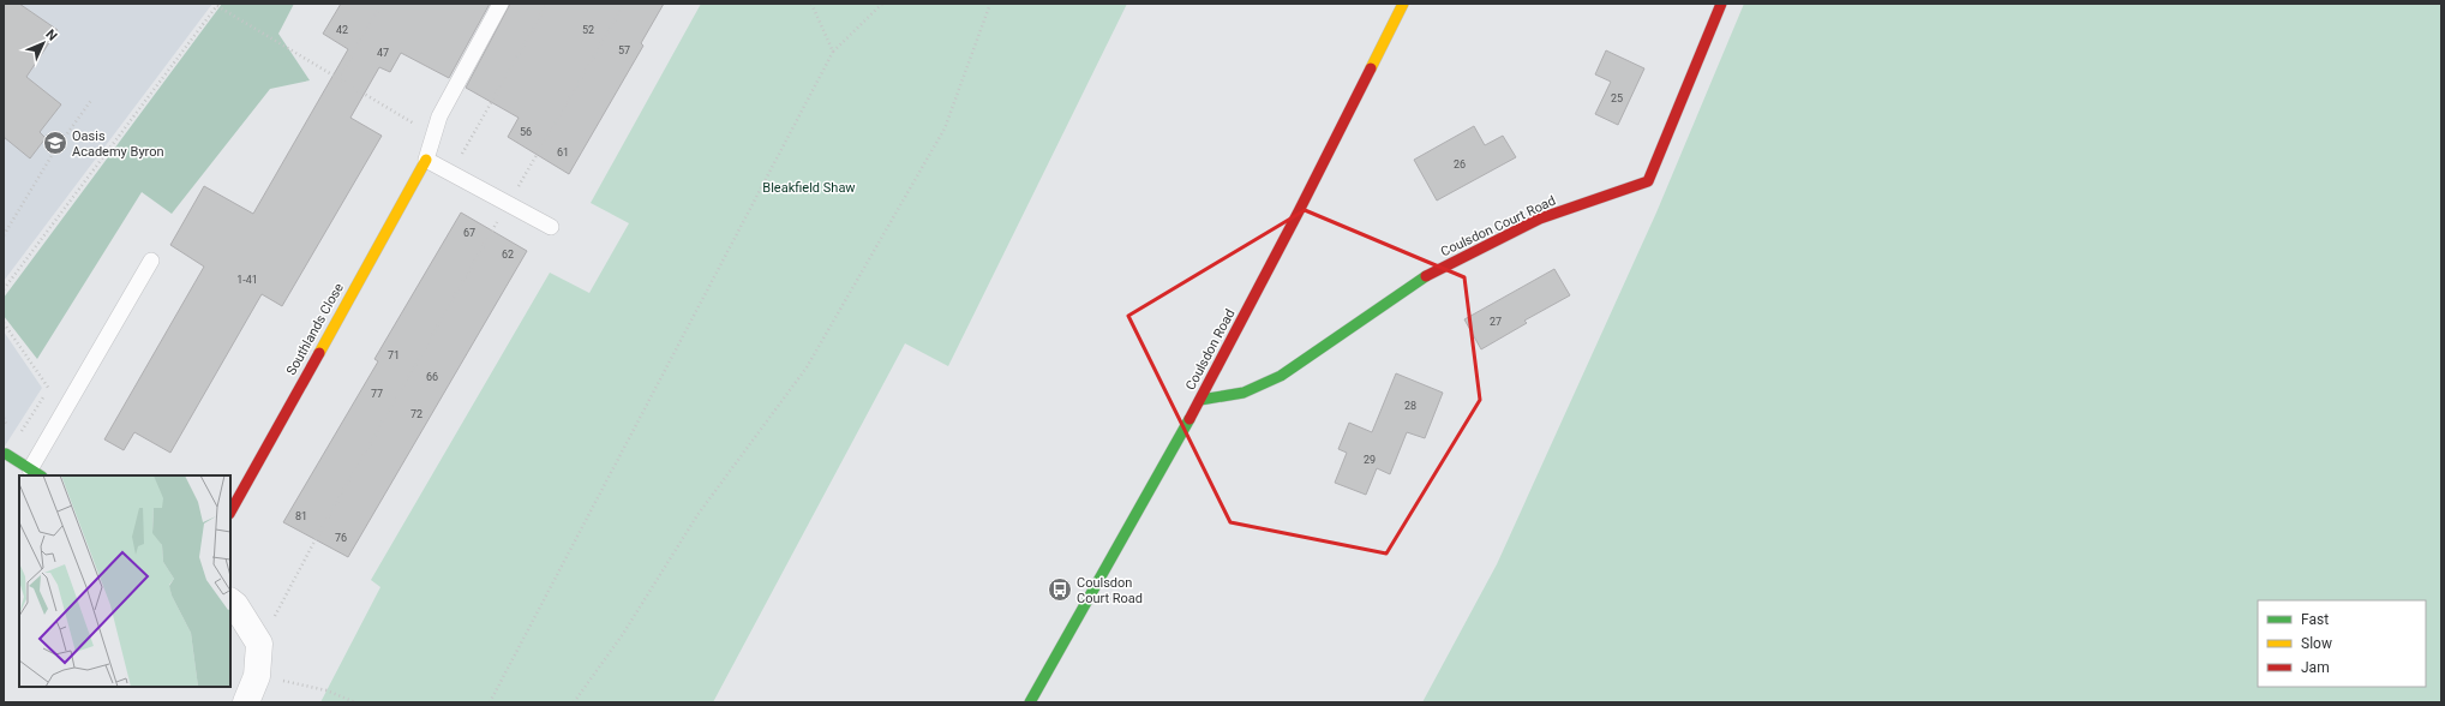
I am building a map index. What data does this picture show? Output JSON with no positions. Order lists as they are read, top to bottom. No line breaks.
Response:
{"streets":{"street":["Coulsdon Court Road","Southlands Close","Coulsdon Road"]},"crossings":[["Coulsdon Court Road","Coulsdon Road"]],"parks":["Bleakfield Shaw"],"places":{"school or university":["Oasis Academy Byron"],"bus stop":["Coulsdon Court Road"]},"house_numbers":["42","52","57","47","25","56","61","26","67","62","1-41","27","71","66","77","28","72","29","81","76"],"legend":["Fast","Slow","Jam"],"north":"top right"}
